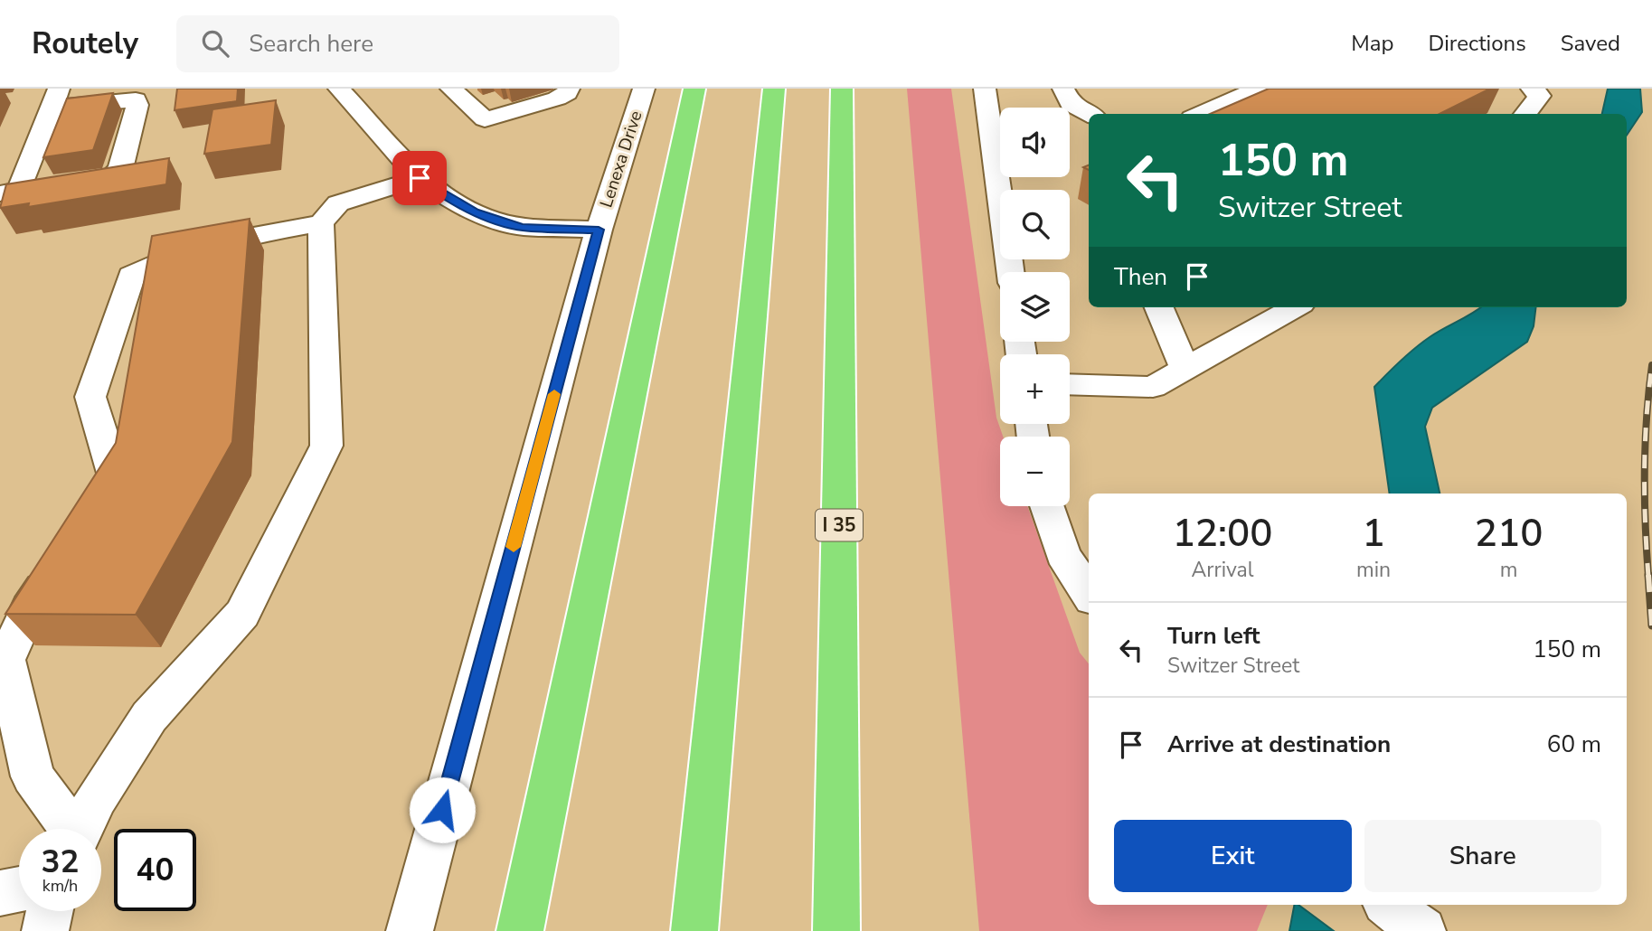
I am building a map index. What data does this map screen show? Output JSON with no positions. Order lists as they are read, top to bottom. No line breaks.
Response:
{"streets":{"highway":["I 35"],"street":["Lenexa Drive"]},"page":{"header":"Routely","search":"Search here","nav":["Map","Directions","Saved"],"map_buttons":["+","−"],"turn":["150 m","Switzer Street"],"then":"Then","eta":["12:00","Arrival","1","min","210","m"],"list":[{"name":"Turn left","note":"Switzer Street","value":"150 m"},{"name":"Arrive at destination","value":"60 m"}],"buttons":["Exit","Share"],"speed":"32 km/h","limit":"40"}}
